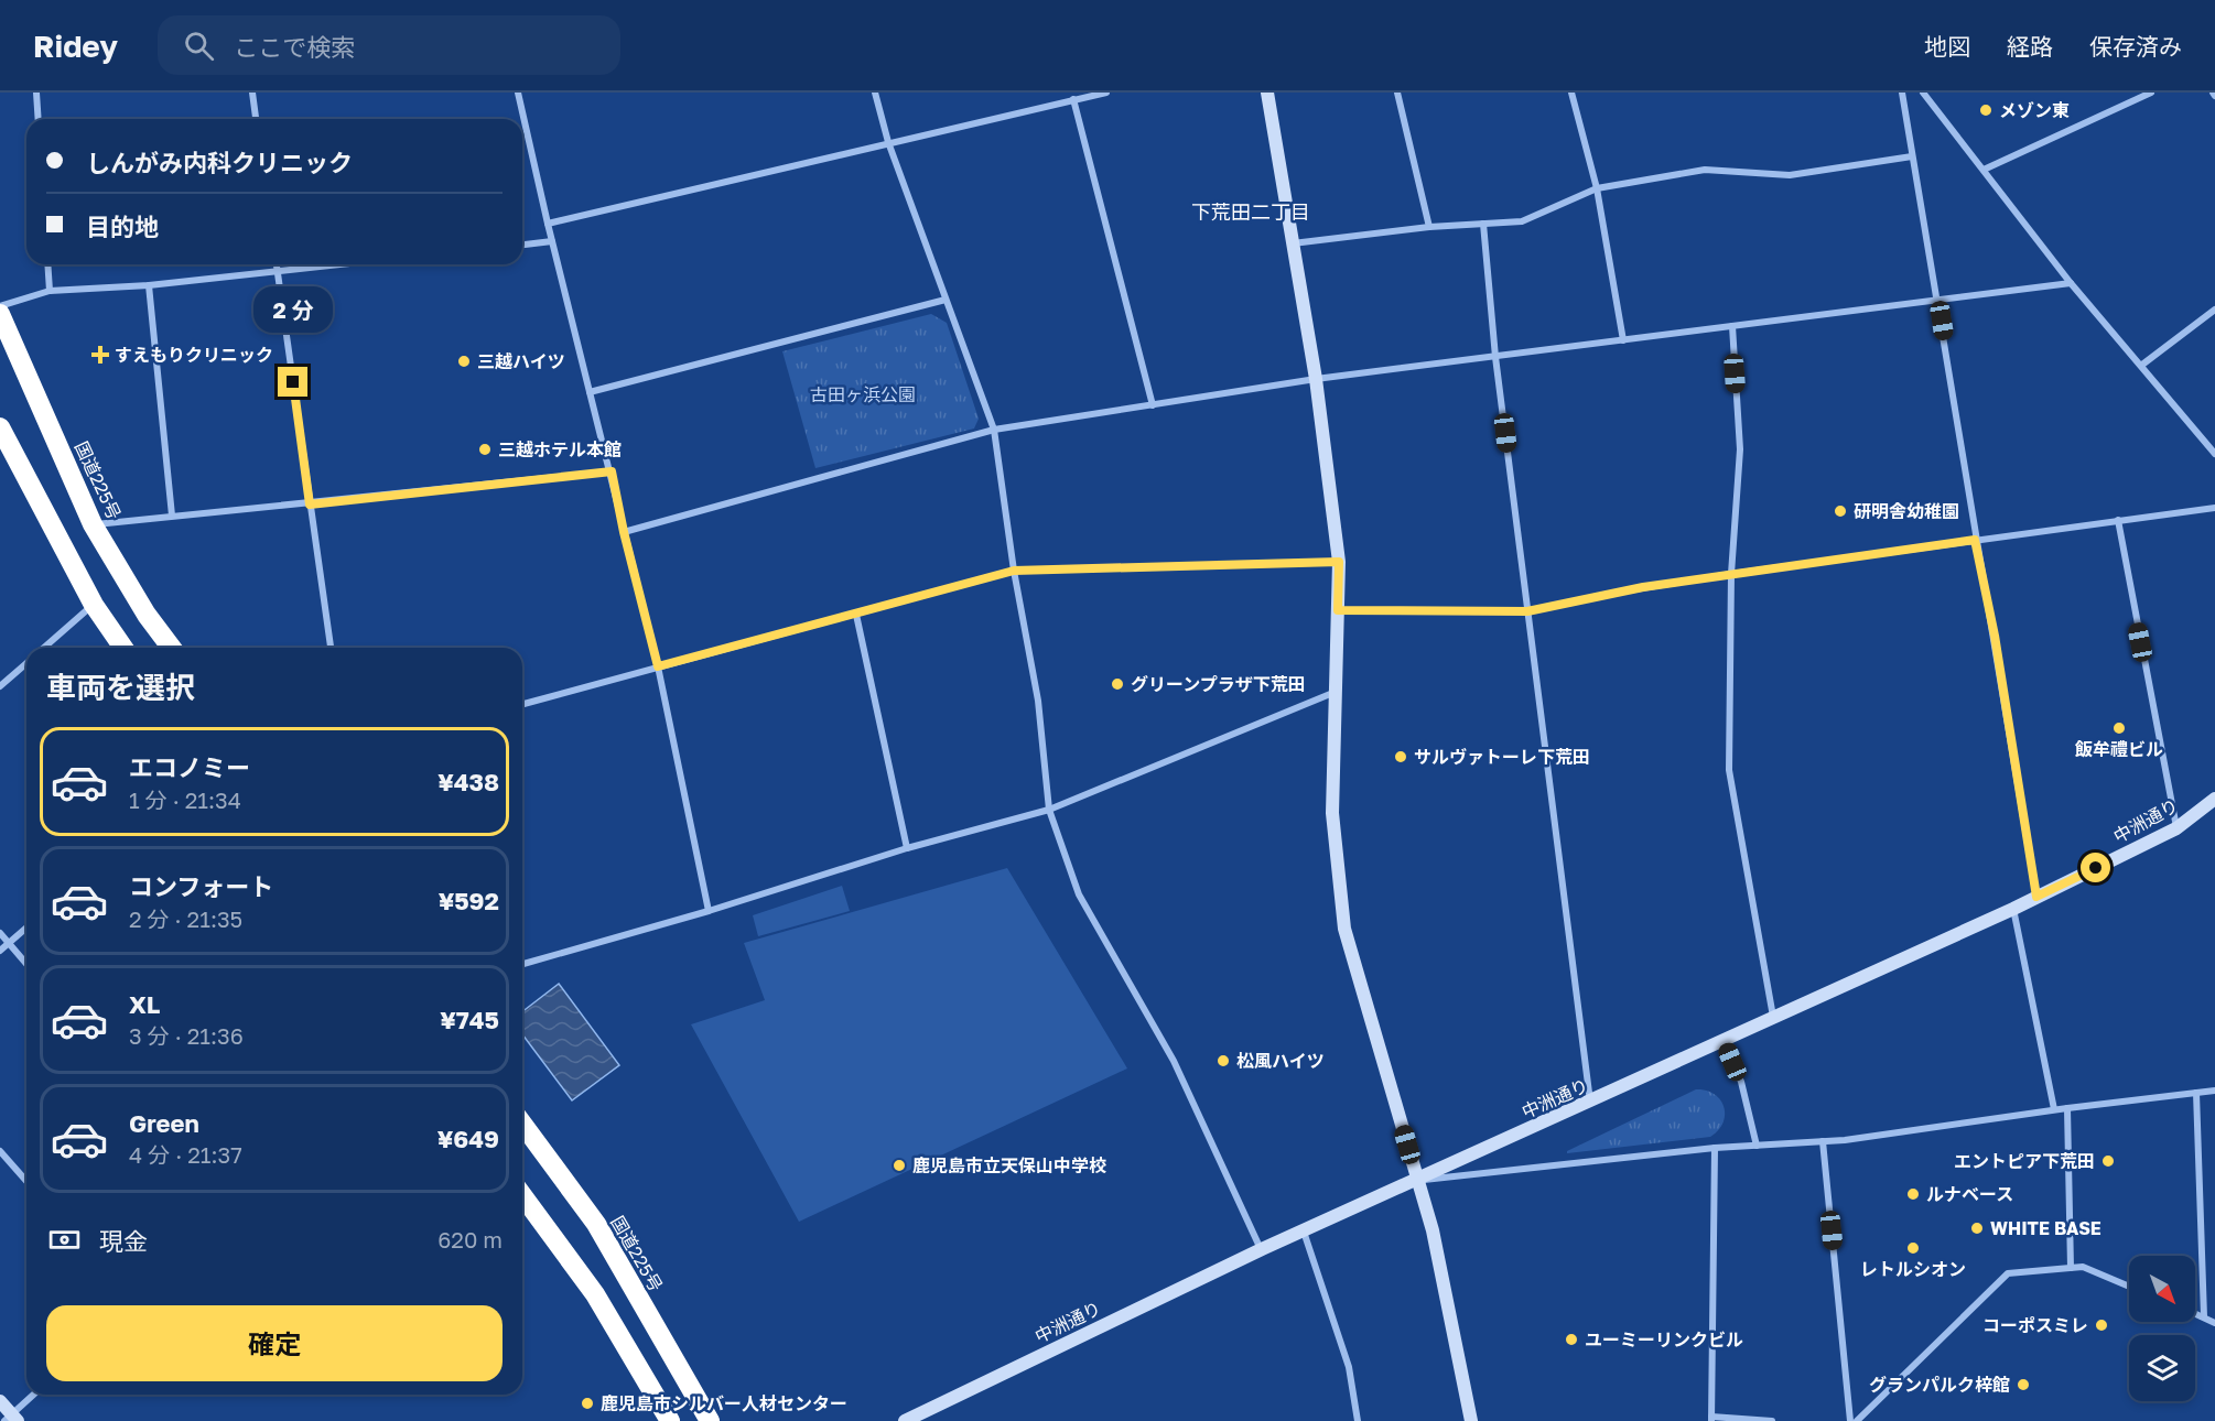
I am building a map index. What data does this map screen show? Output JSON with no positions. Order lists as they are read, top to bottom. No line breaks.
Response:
{"streets":{"highway":["国道225号"],"street":["中洲通り"]},"districts":["下荒田二丁目"],"parks":["古田ヶ浜公園"],"places":{"other":["メゾン東","三越ハイツ","三越ホテル本館","研明舎幼稚園","グリーンプラザ下荒田","飯牟禮ビル","サルヴァトーレ下荒田","松風ハイツ","エントピア下荒田","鹿児島市立天保山中学校","ルナベース","WHITE BASE","レトルシオン","コーポスミレ","ユーミーリンクビル","グランパルク梓館","鹿児島市シルバー人材センター"],"health":["すえもりクリニック"]},"north":"bottom right","page":{"header":"Ridey","search":"ここで検索","nav":["地図","経路","保存済み"],"banner":["しんがみ内科クリニック","目的地"],"bubble":"2 分","heading":"車両を選択","list":[{"name":"エコノミー","note":"1 分 · 21:34","value":"¥438"},{"name":"コンフォート","note":"2 分 · 21:35","value":"¥592"},{"name":"XL","note":"3 分 · 21:36","value":"¥745"},{"name":"Green","note":"4 分 · 21:37","value":"¥649"}],"pay":["現金","620 m"],"buttons":"確定"}}
